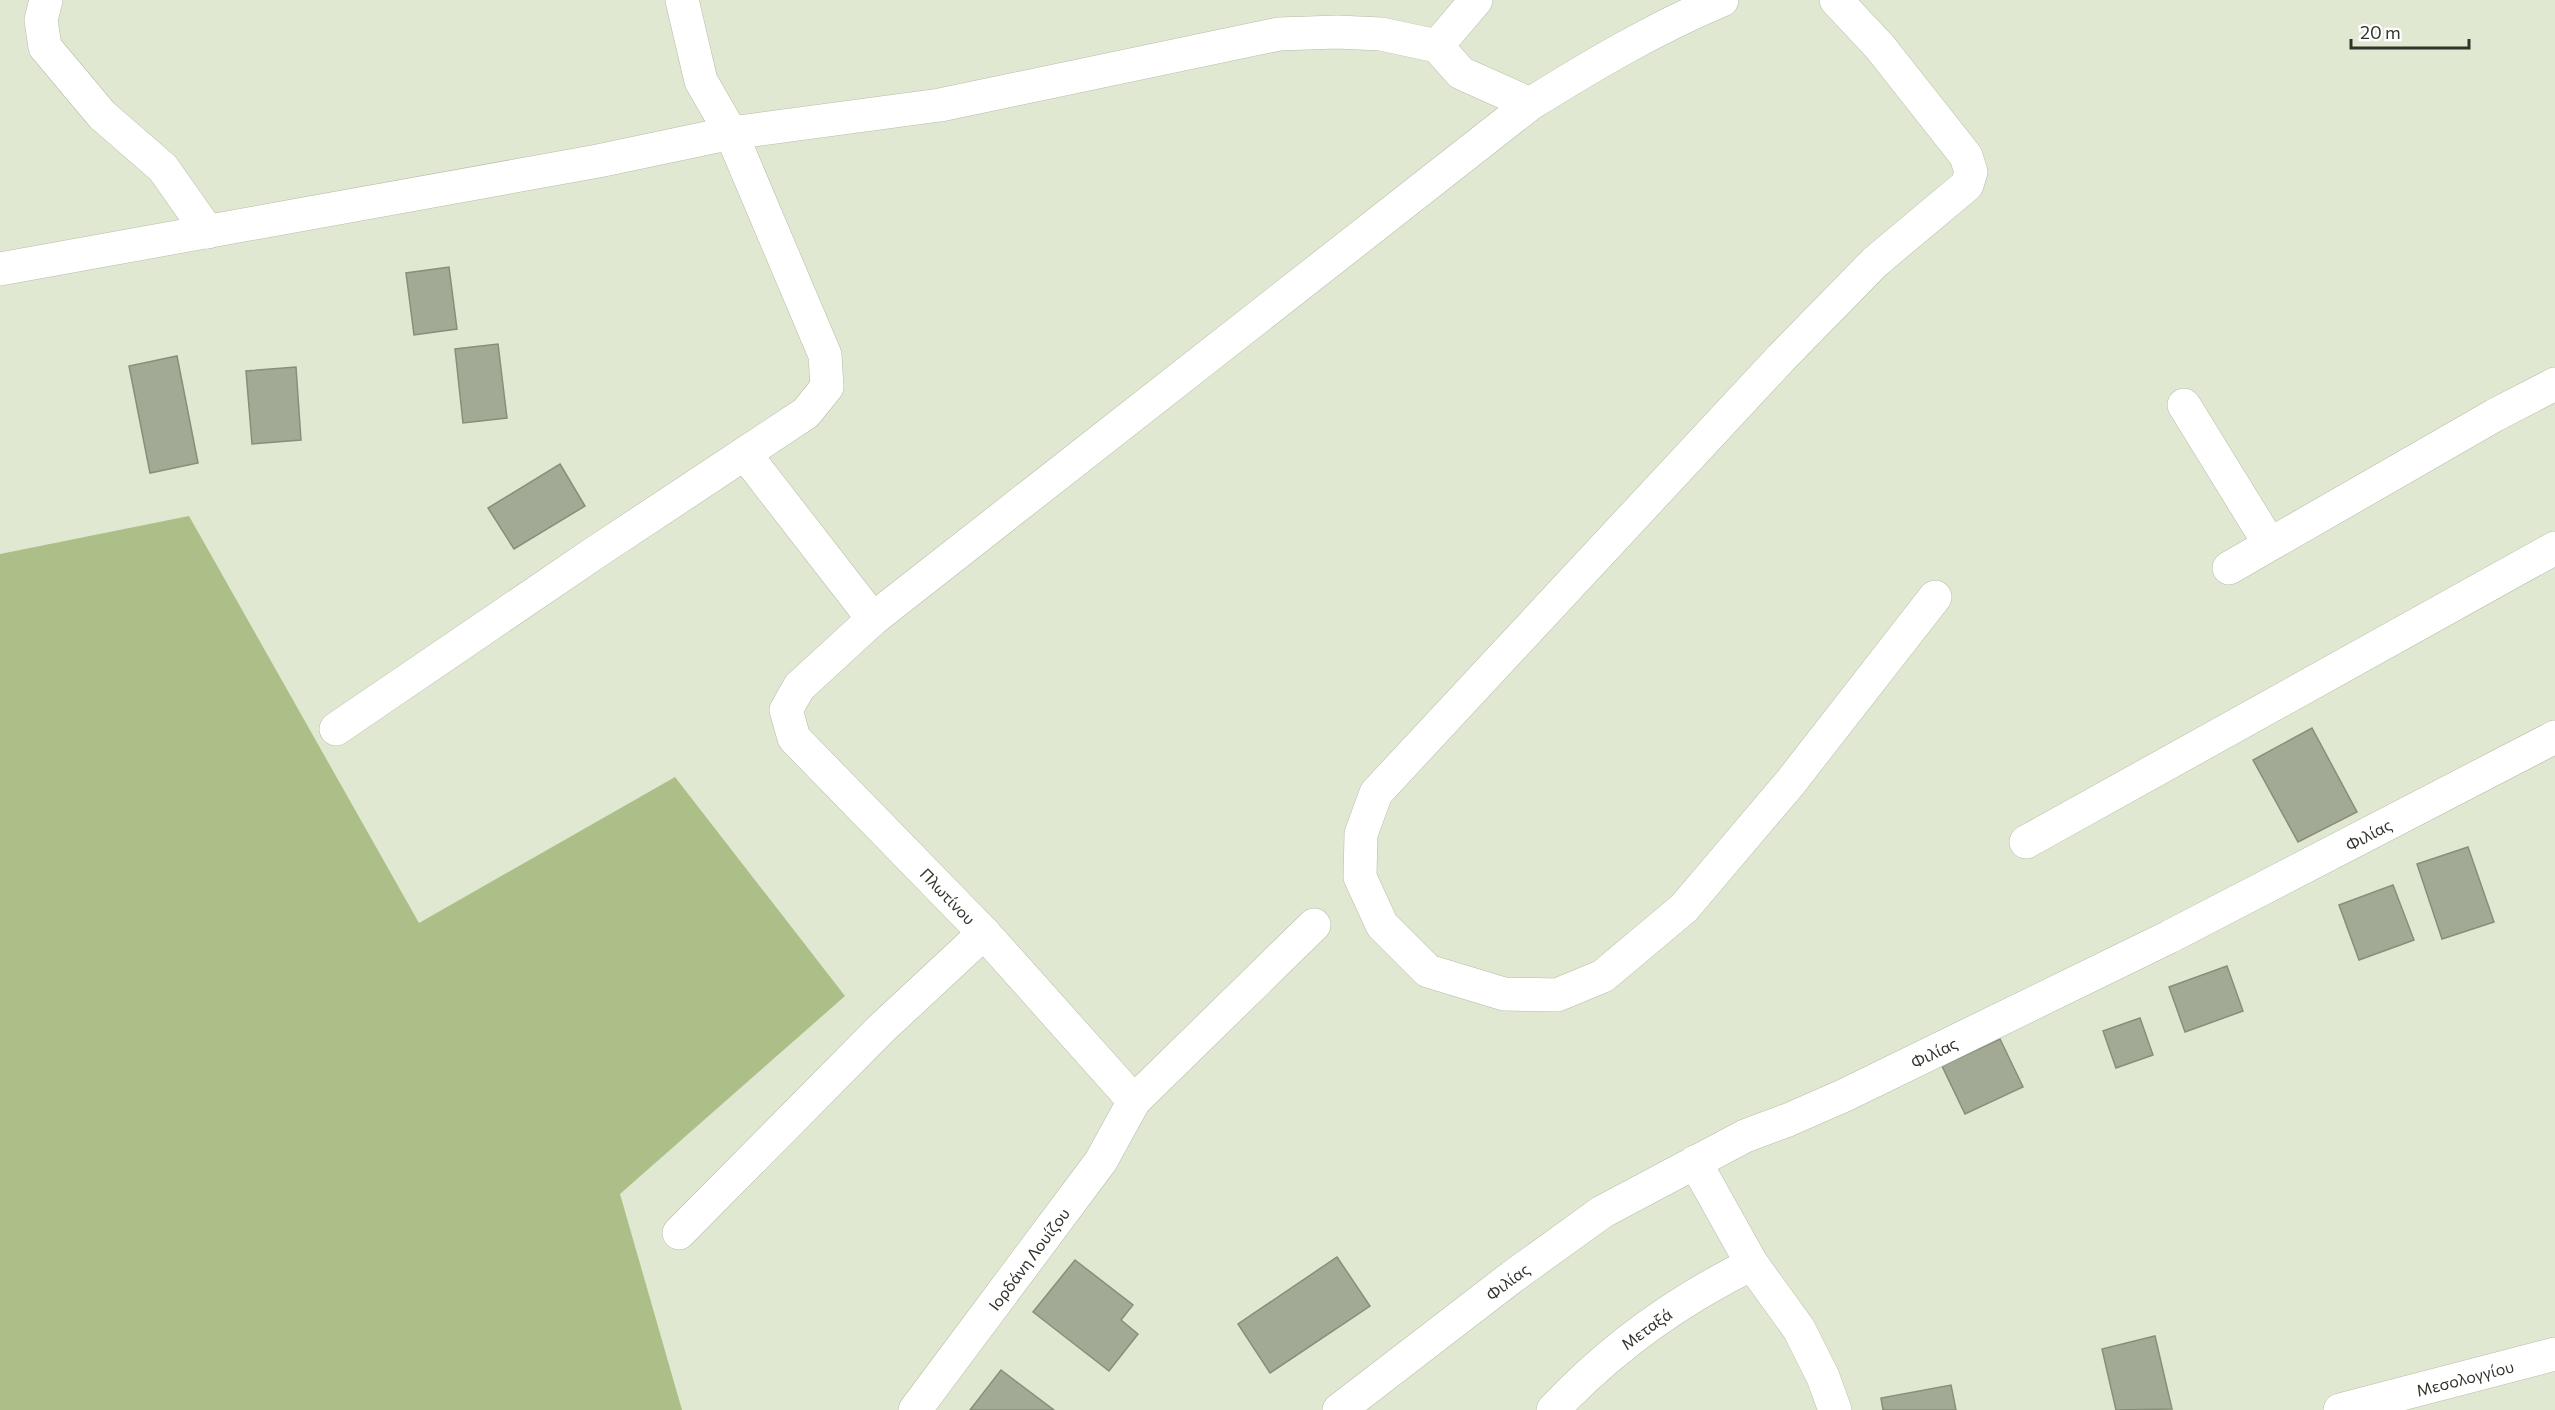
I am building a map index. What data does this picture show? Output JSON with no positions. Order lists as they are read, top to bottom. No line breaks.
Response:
{"streets":{"street":["Φιλίας","Πλωτίνου","Ιορδάνη Λουίζου","Μεταξά","Μεσολογγίου"]},"crossings":[["Πλωτίνου","Ιορδάνη Λουίζου"]],"scale_bar":"20 m"}
